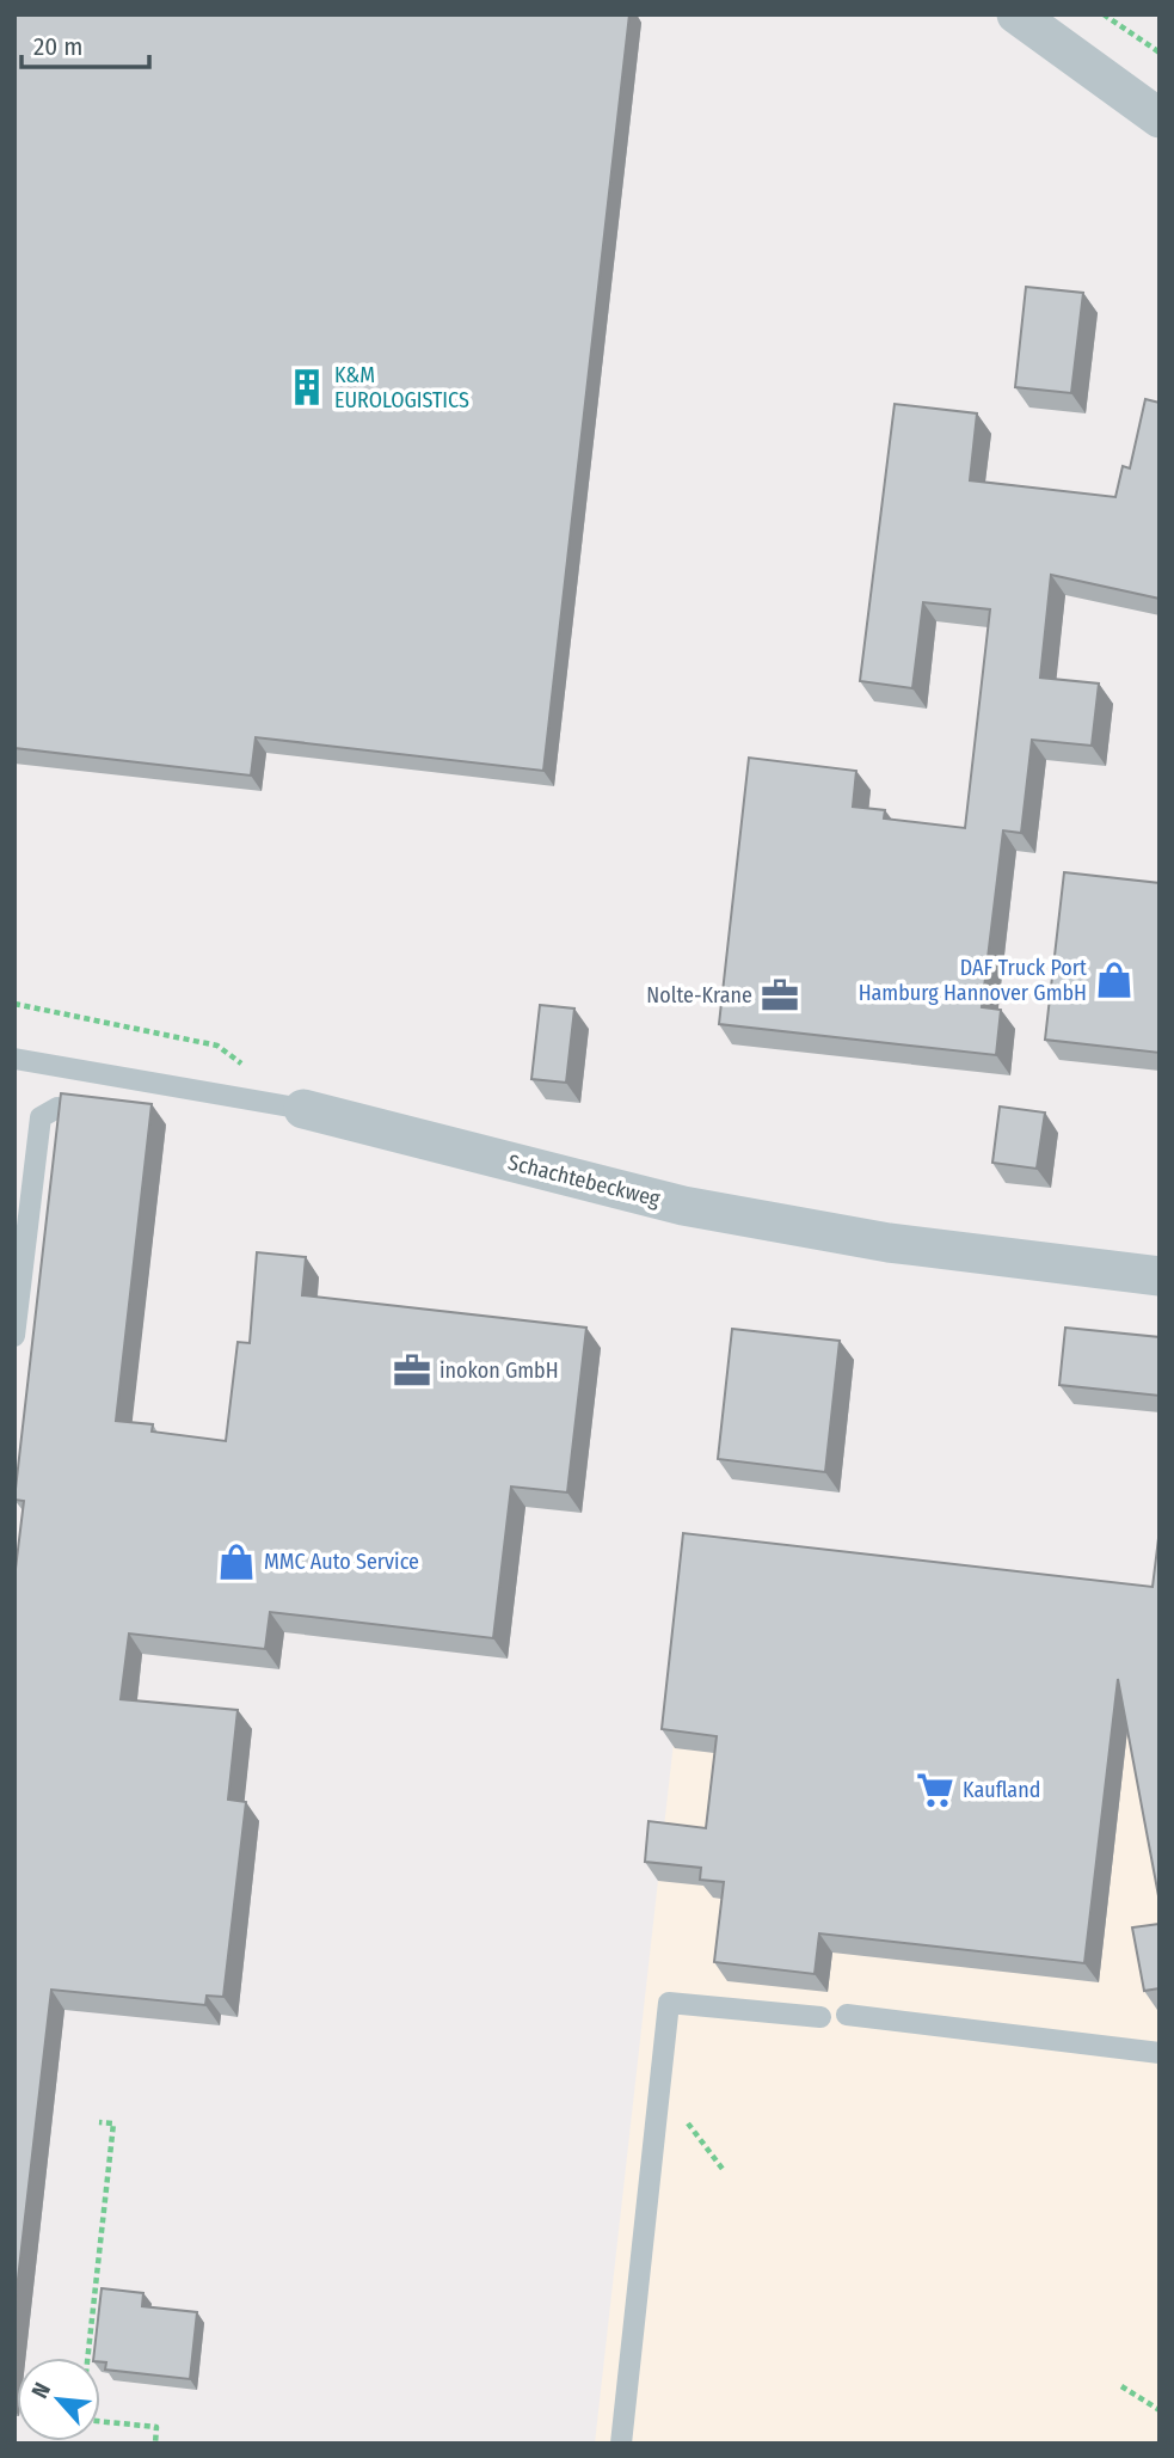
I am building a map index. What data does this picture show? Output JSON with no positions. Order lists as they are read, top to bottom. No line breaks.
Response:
{"streets":{"street":["Schachtebeckweg"]},"places":{"building":["K&M EUROLOGISTICS"],"shop":["DAF Truck Port Hamburg Hannover GmbH","MMC Auto Service"],"office":["Nolte-Krane","inokon GmbH"],"supermarket":["Kaufland"]},"scale_bar":"20 m","north":"top left"}
